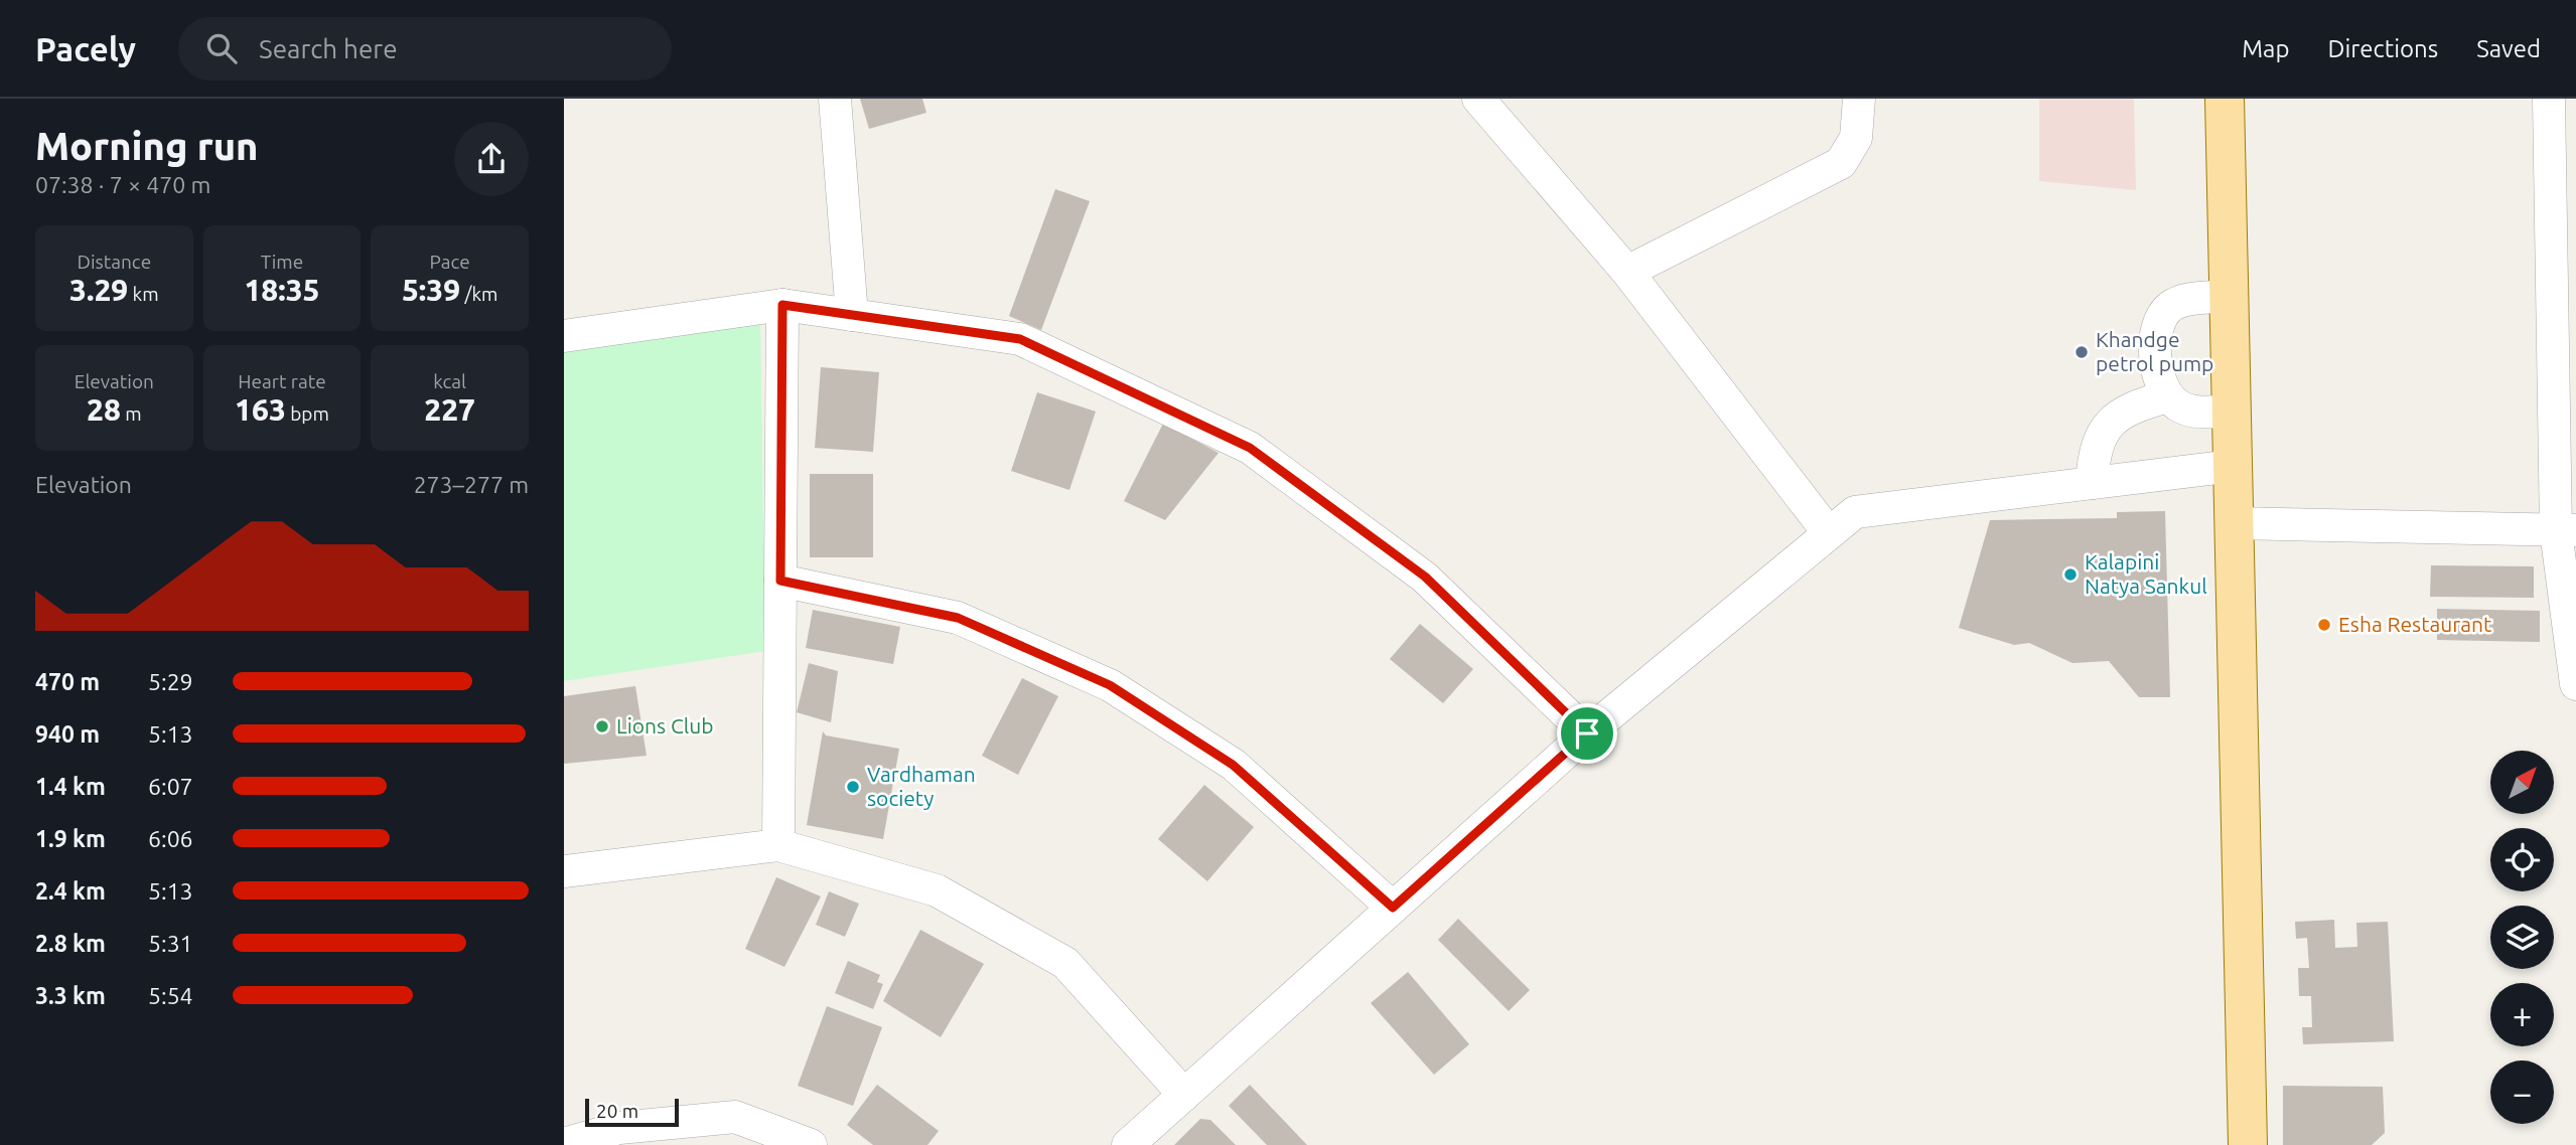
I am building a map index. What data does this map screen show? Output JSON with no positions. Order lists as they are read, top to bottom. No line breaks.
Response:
{"places":["Khandge petrol pump","Kalapini Natya Sankul","Esha Restaurant","Lions Club","Vardhaman society"],"scale_bar":"20 m","north":"top right","page":{"header":"Pacely","search":"Search here","nav":["Map","Directions","Saved"],"heading":["Morning run","07:38 · 7 × 470 m"],"stats":[["Distance","3.29 km"],["Time","18:35"],["Pace","5:39 /km"],["Elevation","28 m"],["Heart rate","163 bpm"],["kcal","227"]],"chart":["Elevation","273–277 m"],"list":[{"name":"470 m","note":"5:29"},{"name":"940 m","note":"5:13"},{"name":"1.4 km","note":"6:07"},{"name":"1.9 km","note":"6:06"},{"name":"2.4 km","note":"5:13"},{"name":"2.8 km","note":"5:31"},{"name":"3.3 km","note":"5:54"}],"map_buttons":["+","−"],"scale":"20 m"}}
